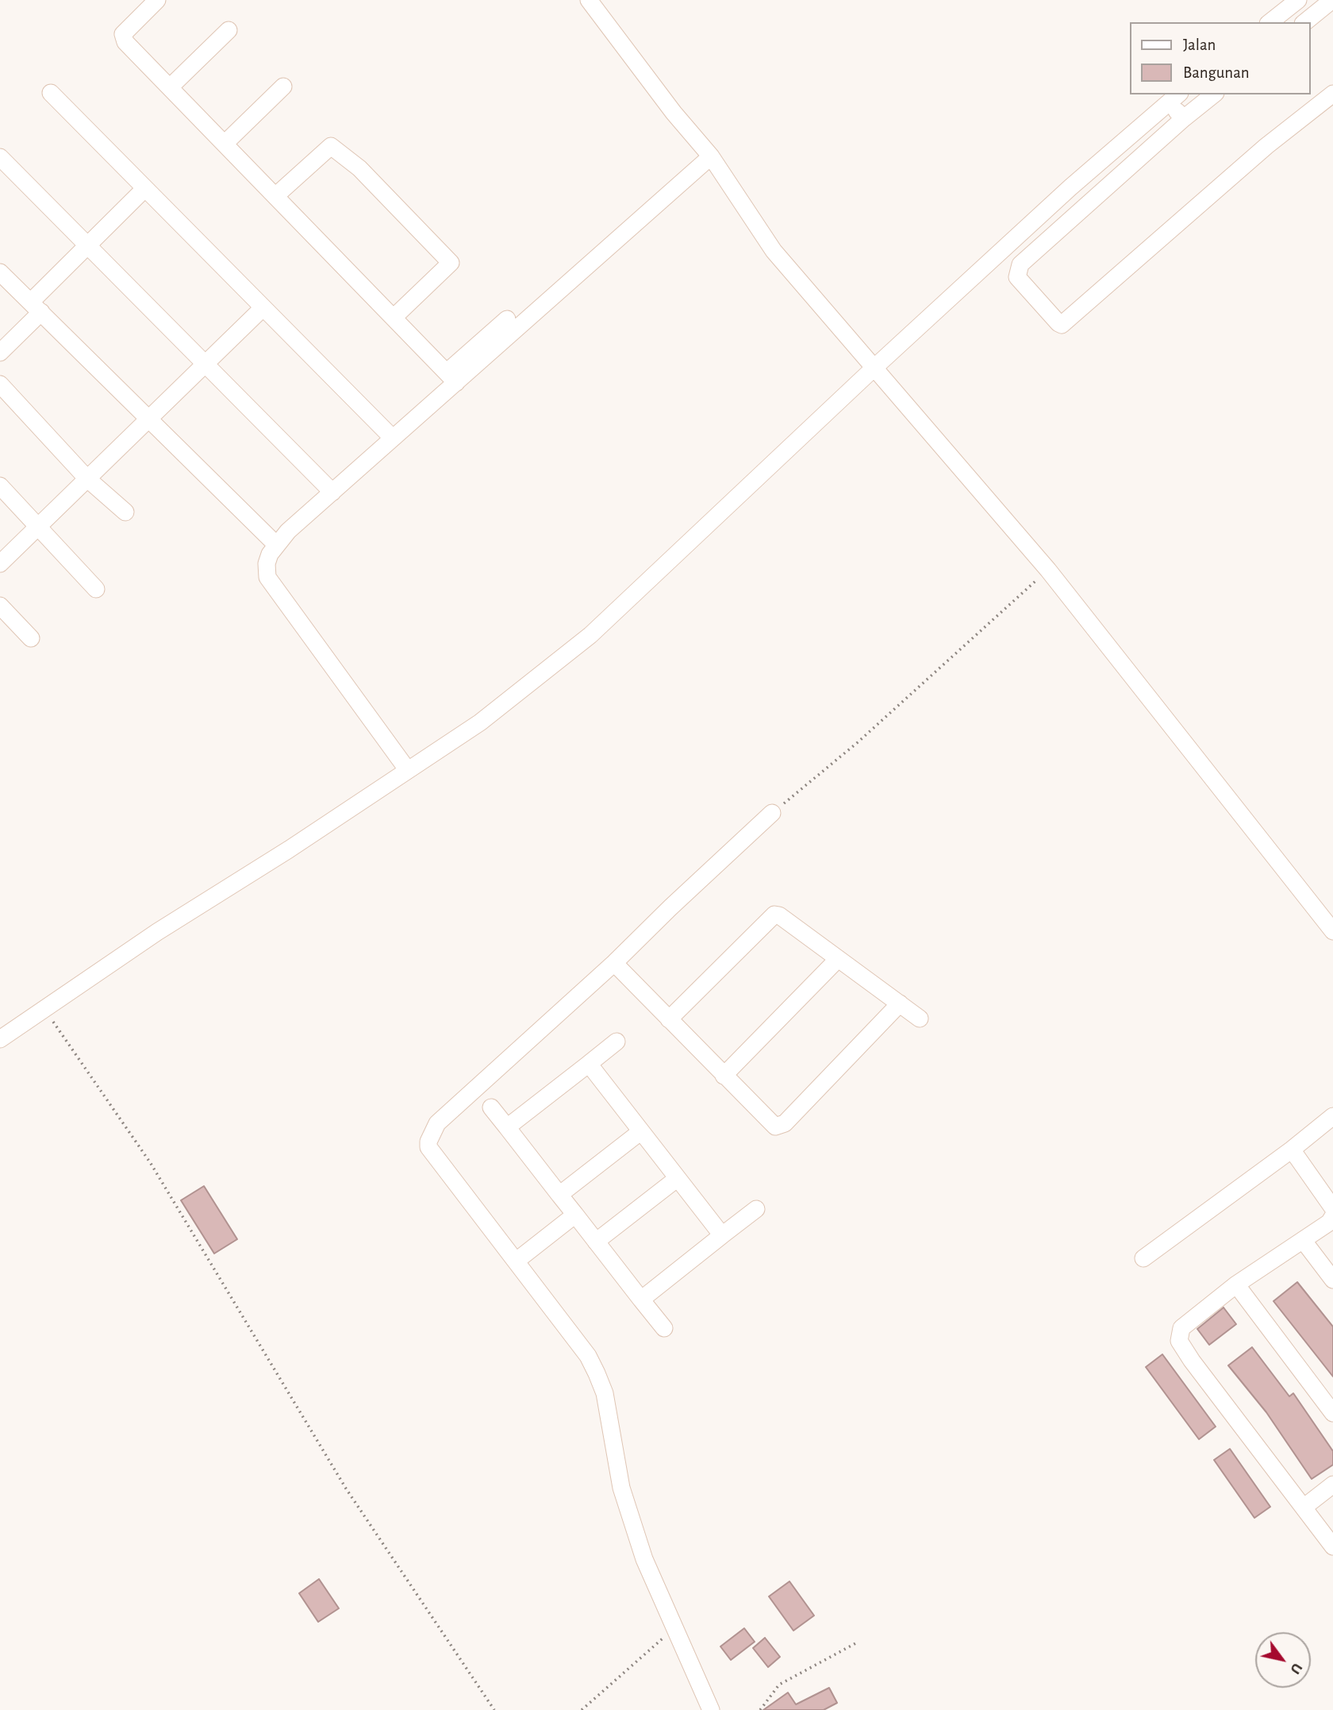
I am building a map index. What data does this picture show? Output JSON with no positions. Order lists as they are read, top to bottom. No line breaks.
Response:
{"legend":["Jalan","Bangunan"],"north":"bottom right"}
